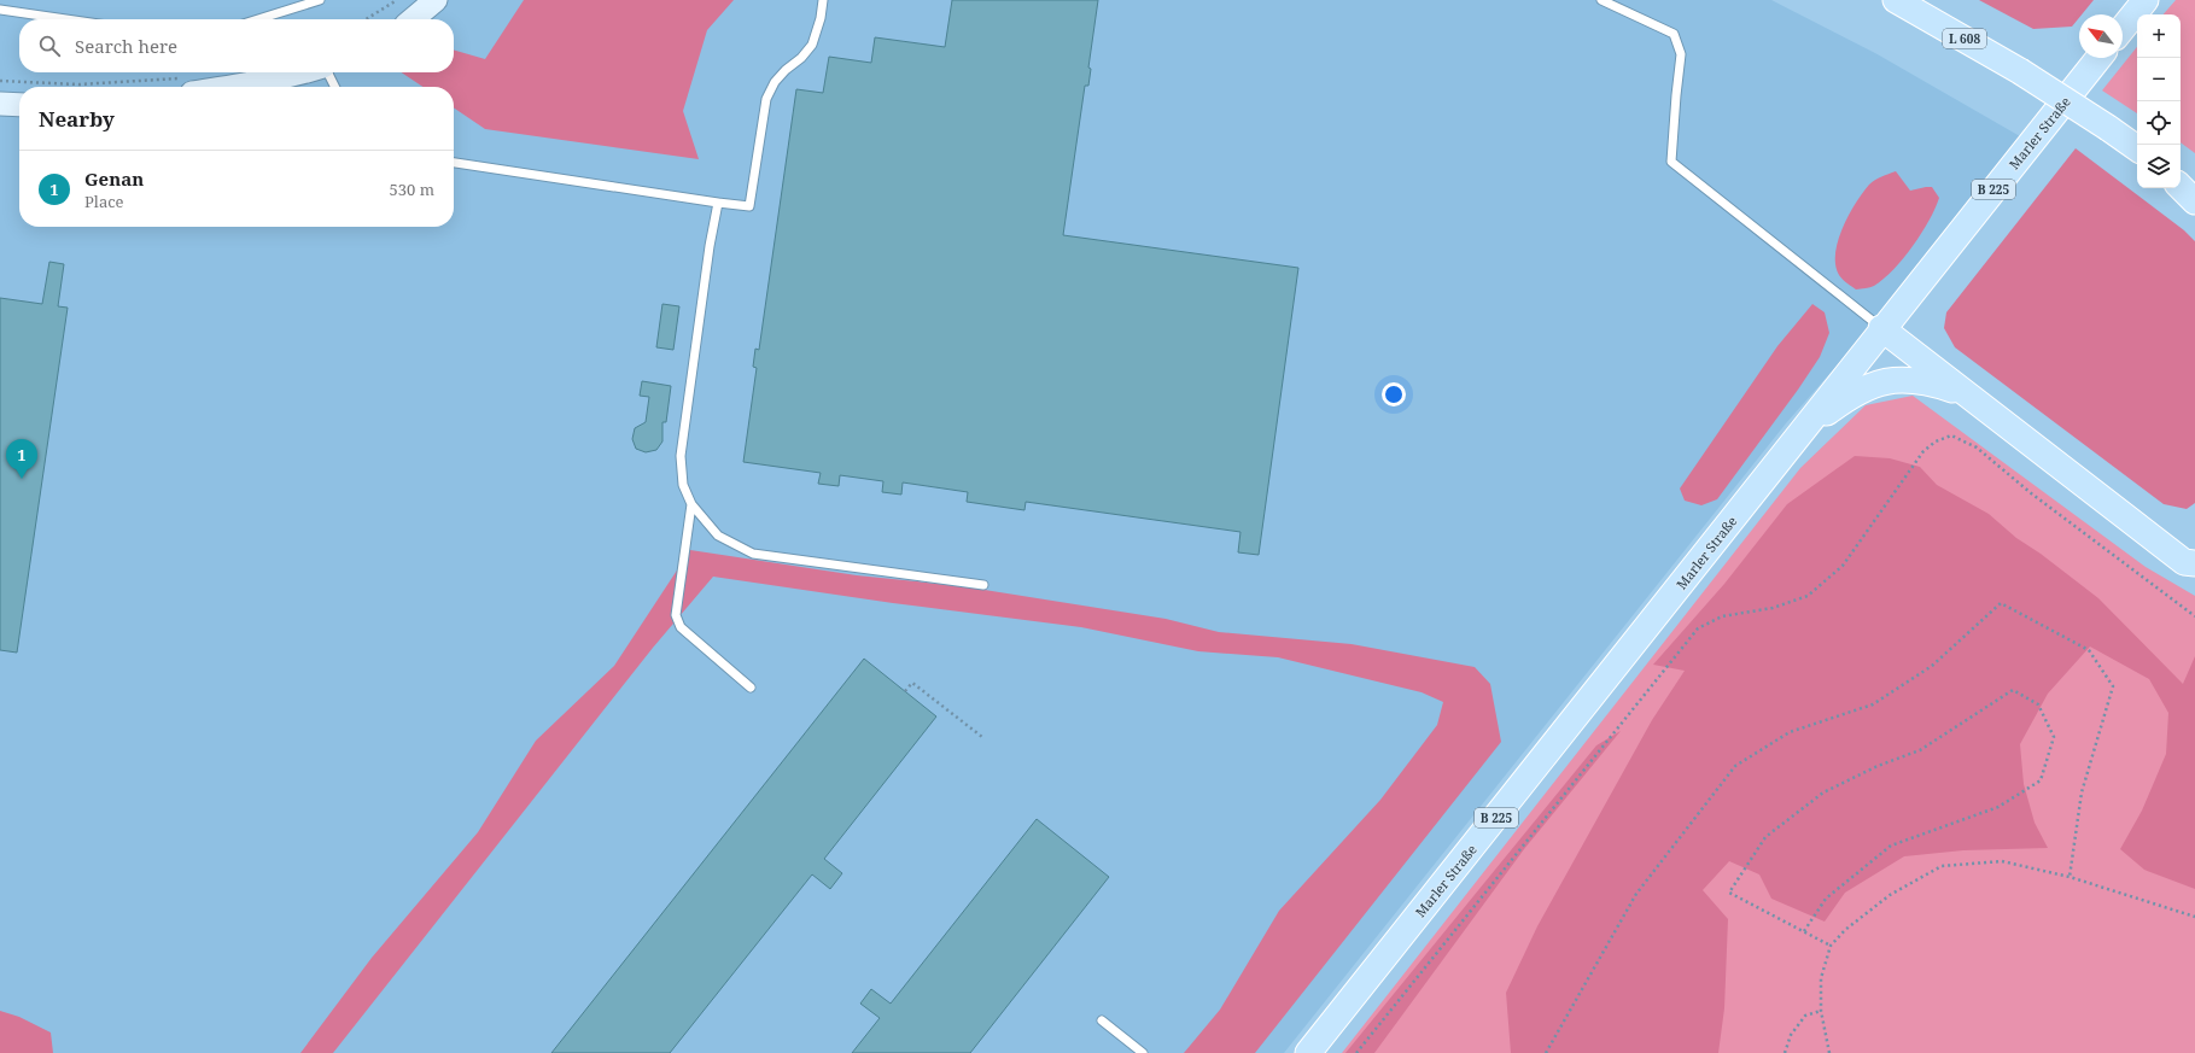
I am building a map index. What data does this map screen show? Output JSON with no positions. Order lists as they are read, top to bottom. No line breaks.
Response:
{"streets":{"main road":["L 608","Marler Straße","B 225"]},"north":"top left","page":{"map_buttons":["+","−"],"search":"Search here","heading":"Nearby","list":[{"mark":"1","name":"Genan","note":"Place","value":"530 m"}],"pins":"1"}}
